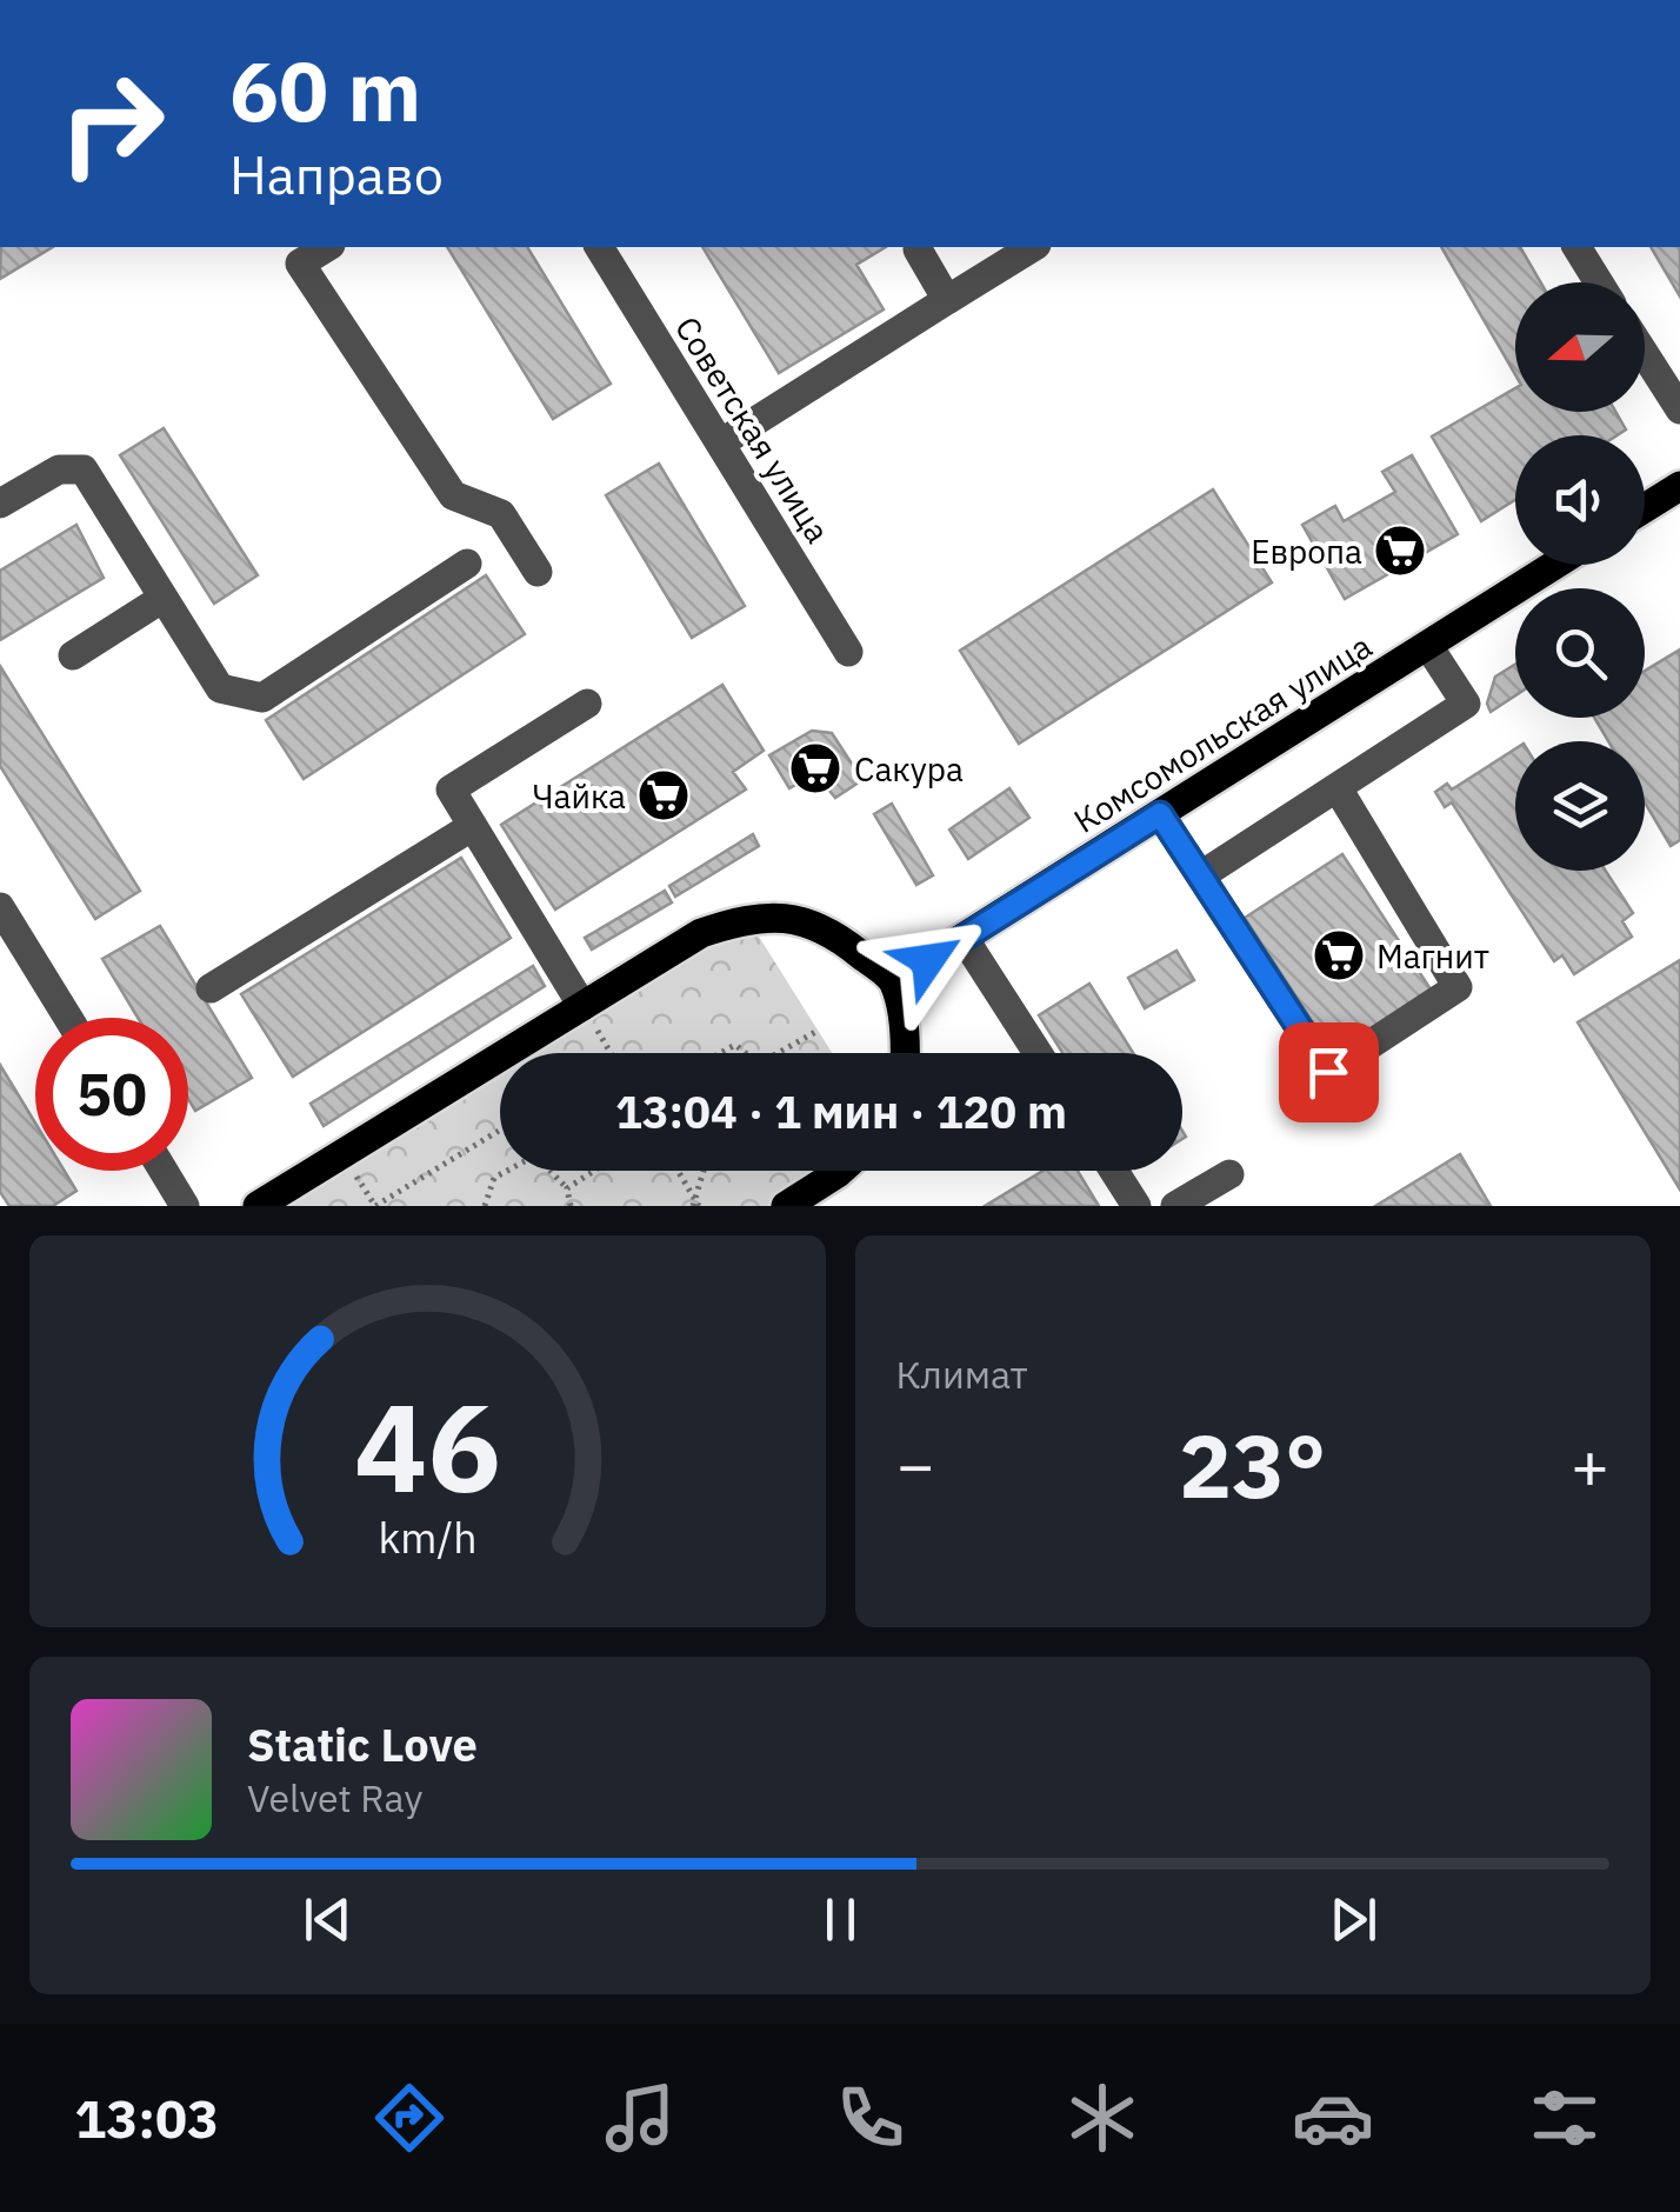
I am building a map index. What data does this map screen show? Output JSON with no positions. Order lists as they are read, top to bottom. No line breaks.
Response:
{"streets":{"main road":["Комсомольская улица"],"street":["Советская улица"]},"places":{"supermarket":["Европа","Сакура","Чайка","Магнит"]},"north":"left","page":{"turn":["60 m","Направо"],"limit":"50","trip":"13:04 · 1 мин · 120 m","tile":"Климат","heat":["−","23°","+"],"song":["Static Love","Velvet Ray"],"tabs":"13:03","gauge":["46","km/h"]}}
